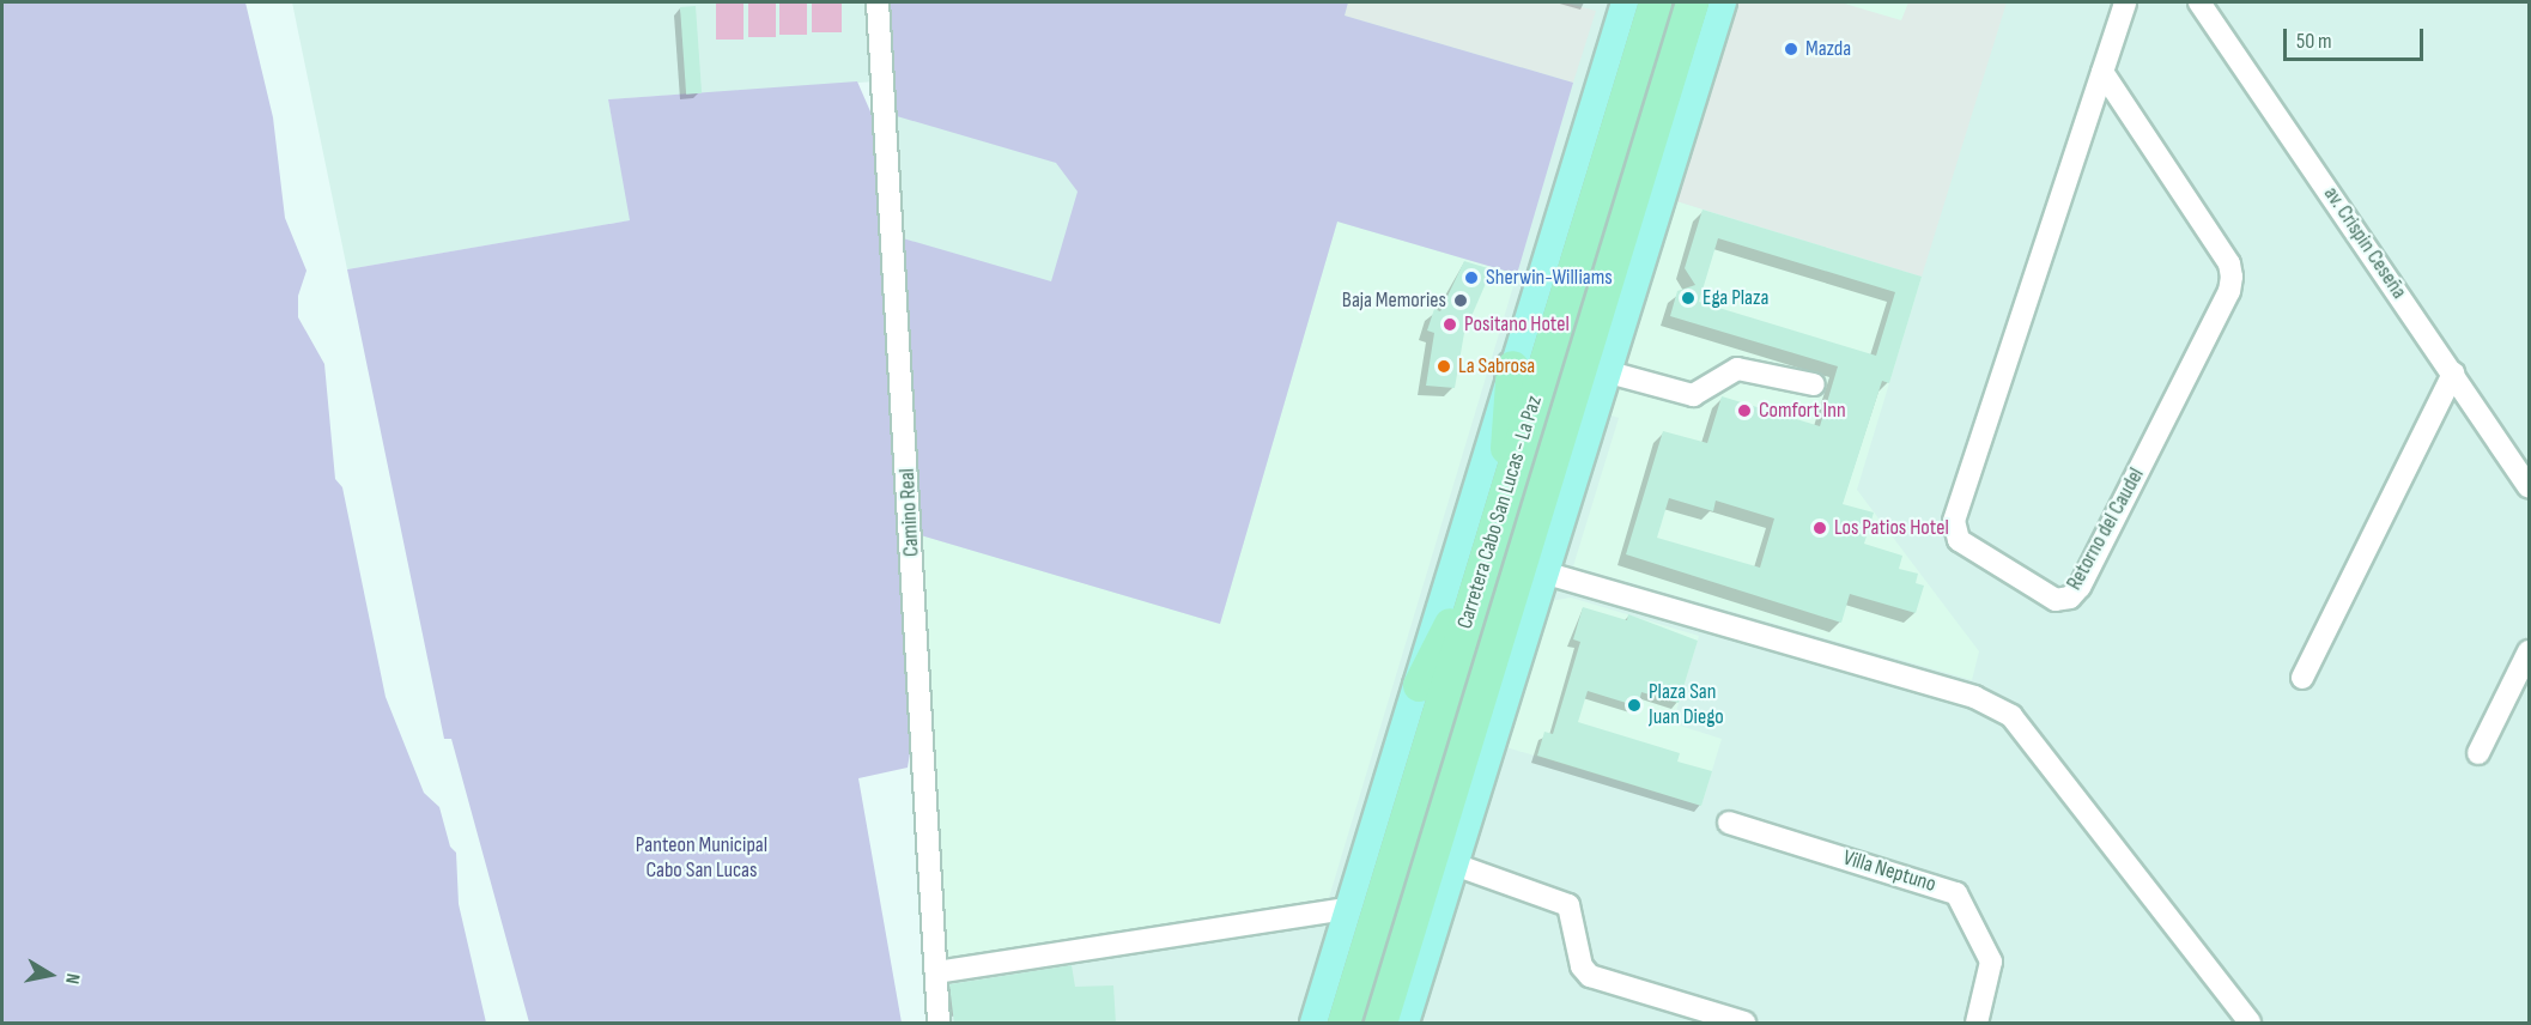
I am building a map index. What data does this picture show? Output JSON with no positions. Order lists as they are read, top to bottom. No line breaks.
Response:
{"streets":{"highway":["Carretera Cabo San Lucas - La Paz"],"street":["av. Crispin Ceseña","Camino Real","Retorno del Caudel","Villa Neptuno"]},"parks":["Panteon Municipal Cabo San Lucas"],"places":["Mazda","Sherwin-Williams","Ega Plaza","Baja Memories","Positano Hotel","La Sabrosa","Comfort Inn","Los Patios Hotel","Plaza San Juan Diego"],"scale_bar":"50 m","north":"right"}
